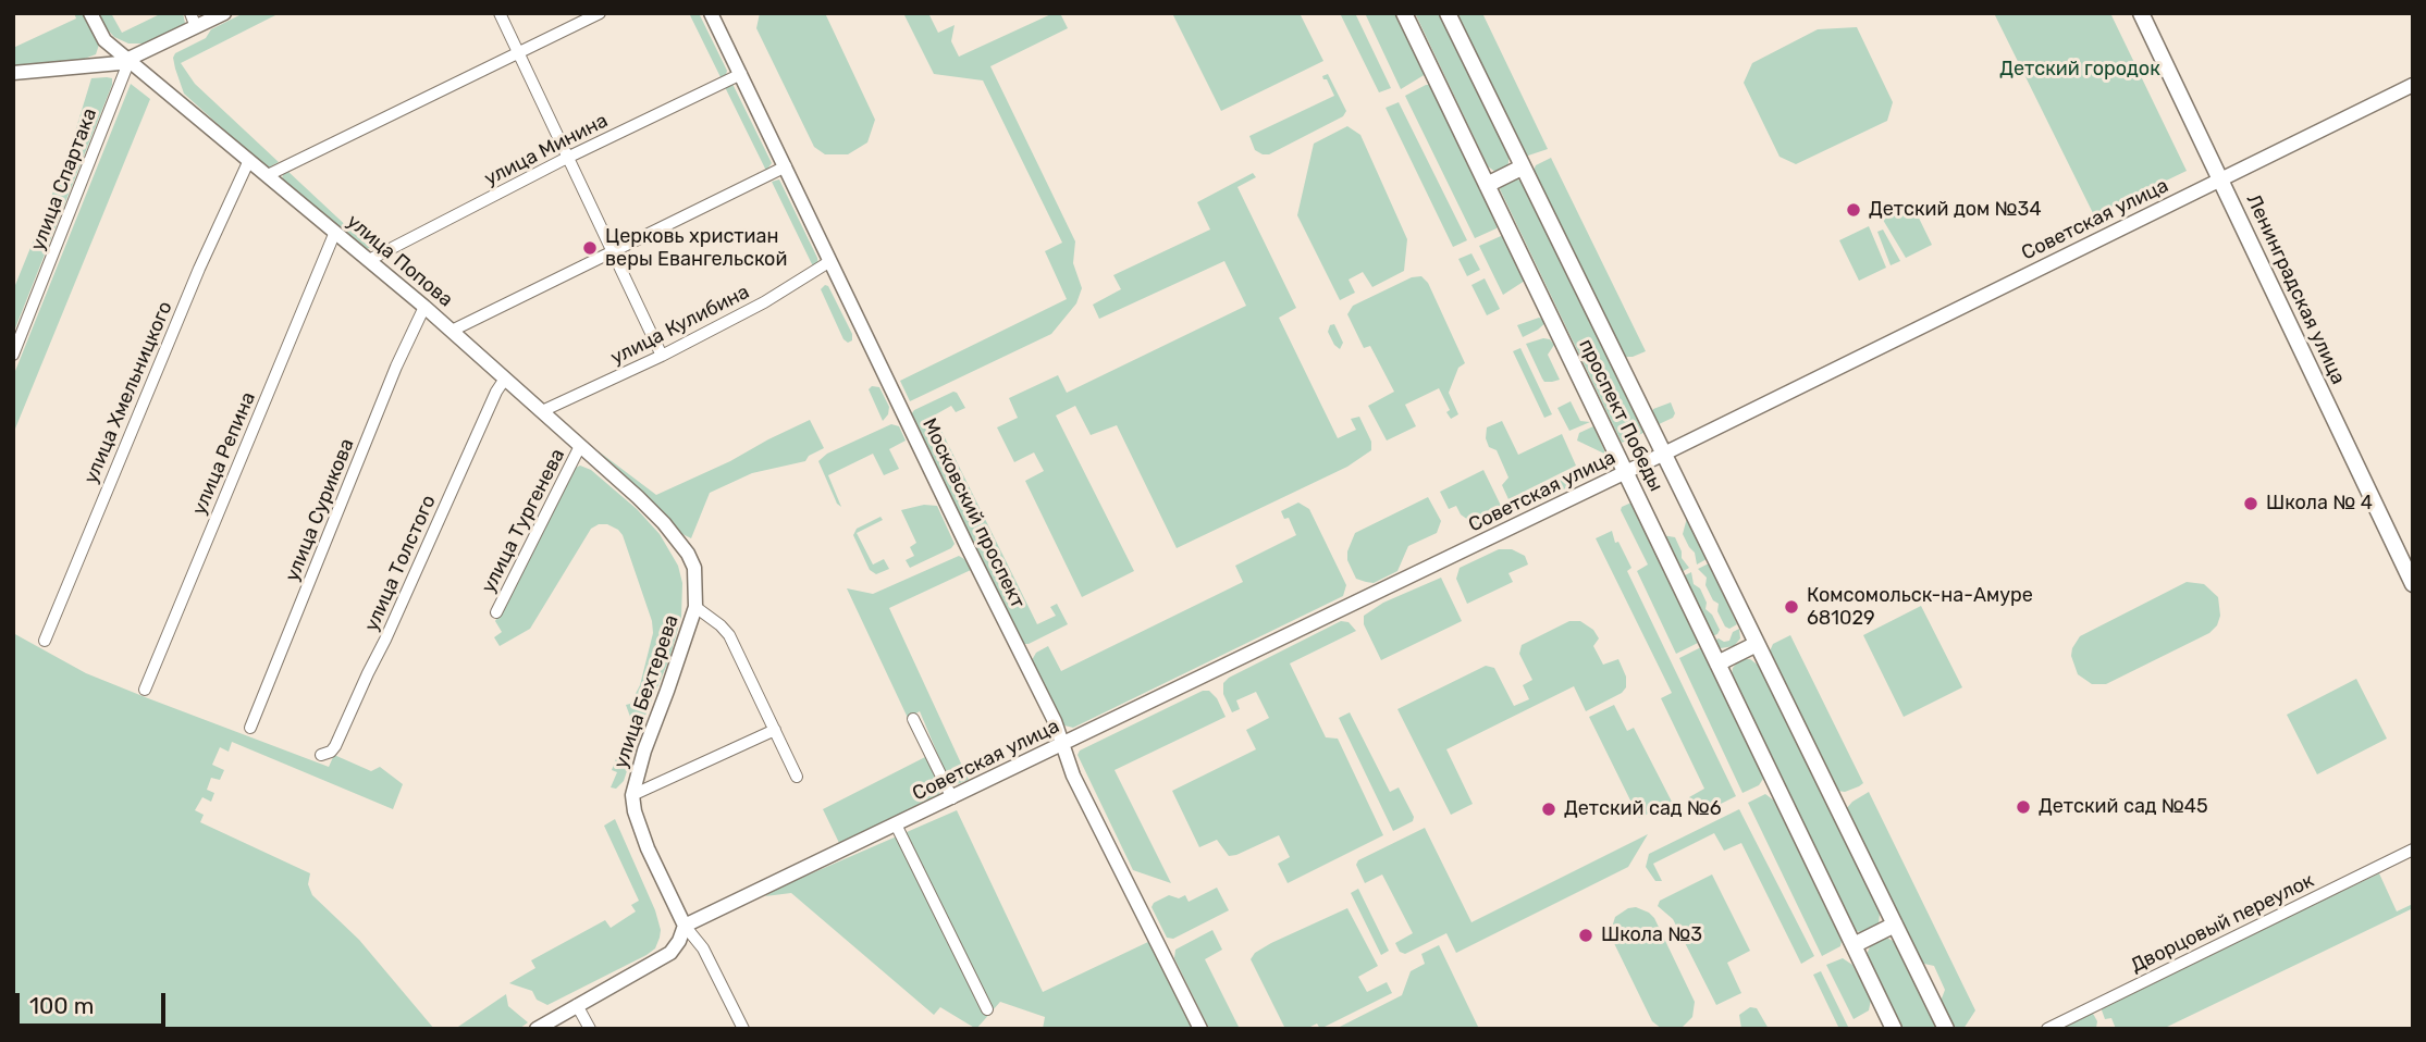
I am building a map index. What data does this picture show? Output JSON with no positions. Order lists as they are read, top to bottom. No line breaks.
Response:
{"streets":{"main road":["Ленинградская улица","проспект Победы"],"street":["улица Минина","улица Спартака","Советская улица","улица Попова","улица Кулибина","улица Хмельницкого","улица Репина","улица Сурикова","Московский проспект","улица Тургенева","улица Толстого","улица Бехтерева","Дворцовый переулок"]},"crossings":[["улица Минина","улица Попова"],["улица Минина","Московский проспект"],["улица Спартака","улица Попова"],["Советская улица","Ленинградская улица"],["Советская улица","проспект Победы"],["Советская улица","Московский проспект"],["Советская улица","улица Бехтерева"],["улица Попова","улица Кулибина"],["улица Попова","улица Хмельницкого"],["улица Попова","улица Репина"],["улица Попова","улица Сурикова"],["улица Попова","улица Тургенева"],["улица Попова","улица Толстого"],["улица Попова","улица Бехтерева"],["улица Кулибина","Московский проспект"]],"parks":["Детский городок"],"places":["Детский дом №34","Церковь христиан веры Евангельской","Школа № 4","Комсомольск-на-Амуре 681029","Детский сад №45","Детский сад №6","Школа №3"],"scale_bar":"100 m"}
